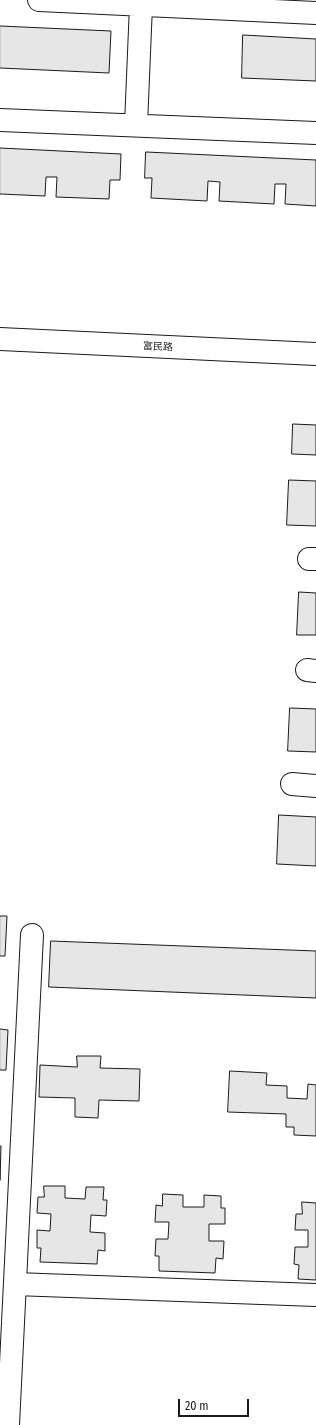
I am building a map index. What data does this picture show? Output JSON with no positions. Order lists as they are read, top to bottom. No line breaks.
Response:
{"streets":{"street":["富民路"]},"scale_bar":"20 m"}
